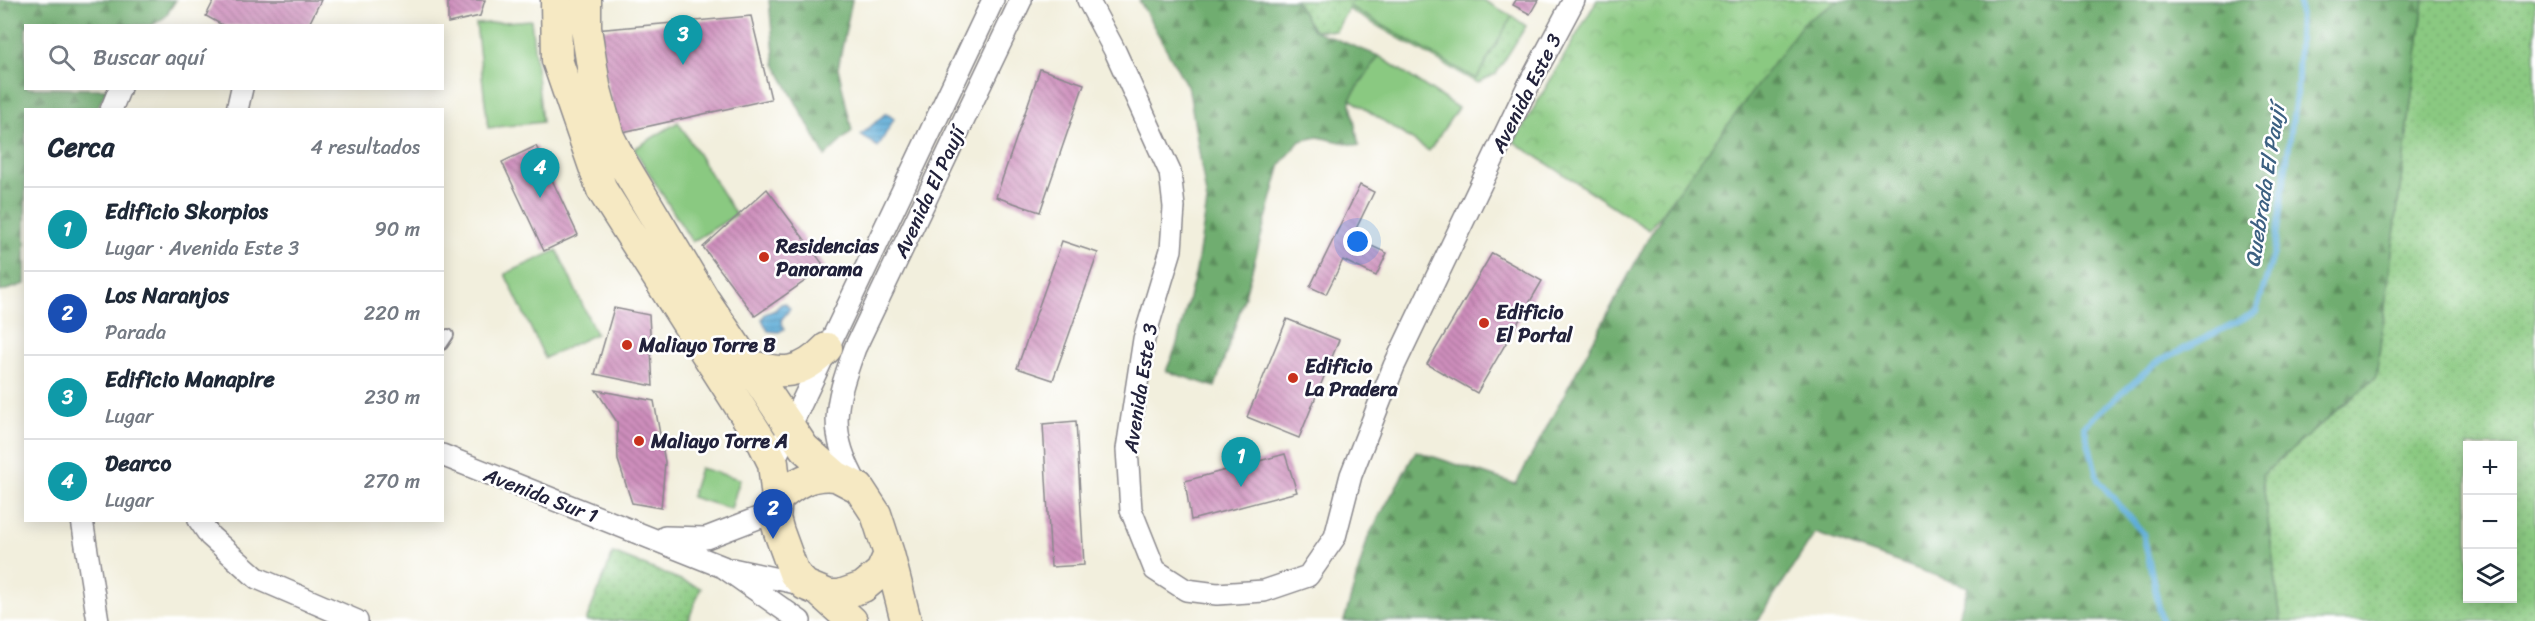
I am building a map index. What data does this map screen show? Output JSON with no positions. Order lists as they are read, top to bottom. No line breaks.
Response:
{"streets":{"street":["Avenida Este 3","Avenida El Paují","Avenida Sur 1"]},"crossings":[["Avenida El Paují","Avenida Sur 1"]],"water":["Quebrada El Paují"],"places":["Residencias Panorama","Edificio El Portal","Maliayo Torre B","Edificio La Pradera","Maliayo Torre A"],"page":{"pins":["3","4","1","2"],"search":"Buscar aquí","heading":["Cerca","4 resultados"],"list":[{"mark":"1","name":"Edificio Skorpios","note":"Lugar · Avenida Este 3","value":"90 m"},{"mark":"2","name":"Los Naranjos","note":"Parada","value":"220 m"},{"mark":"3","name":"Edificio Manapire","note":"Lugar","value":"230 m"},{"mark":"4","name":"Dearco","note":"Lugar","value":"270 m"}],"map_buttons":["+","−"]}}
